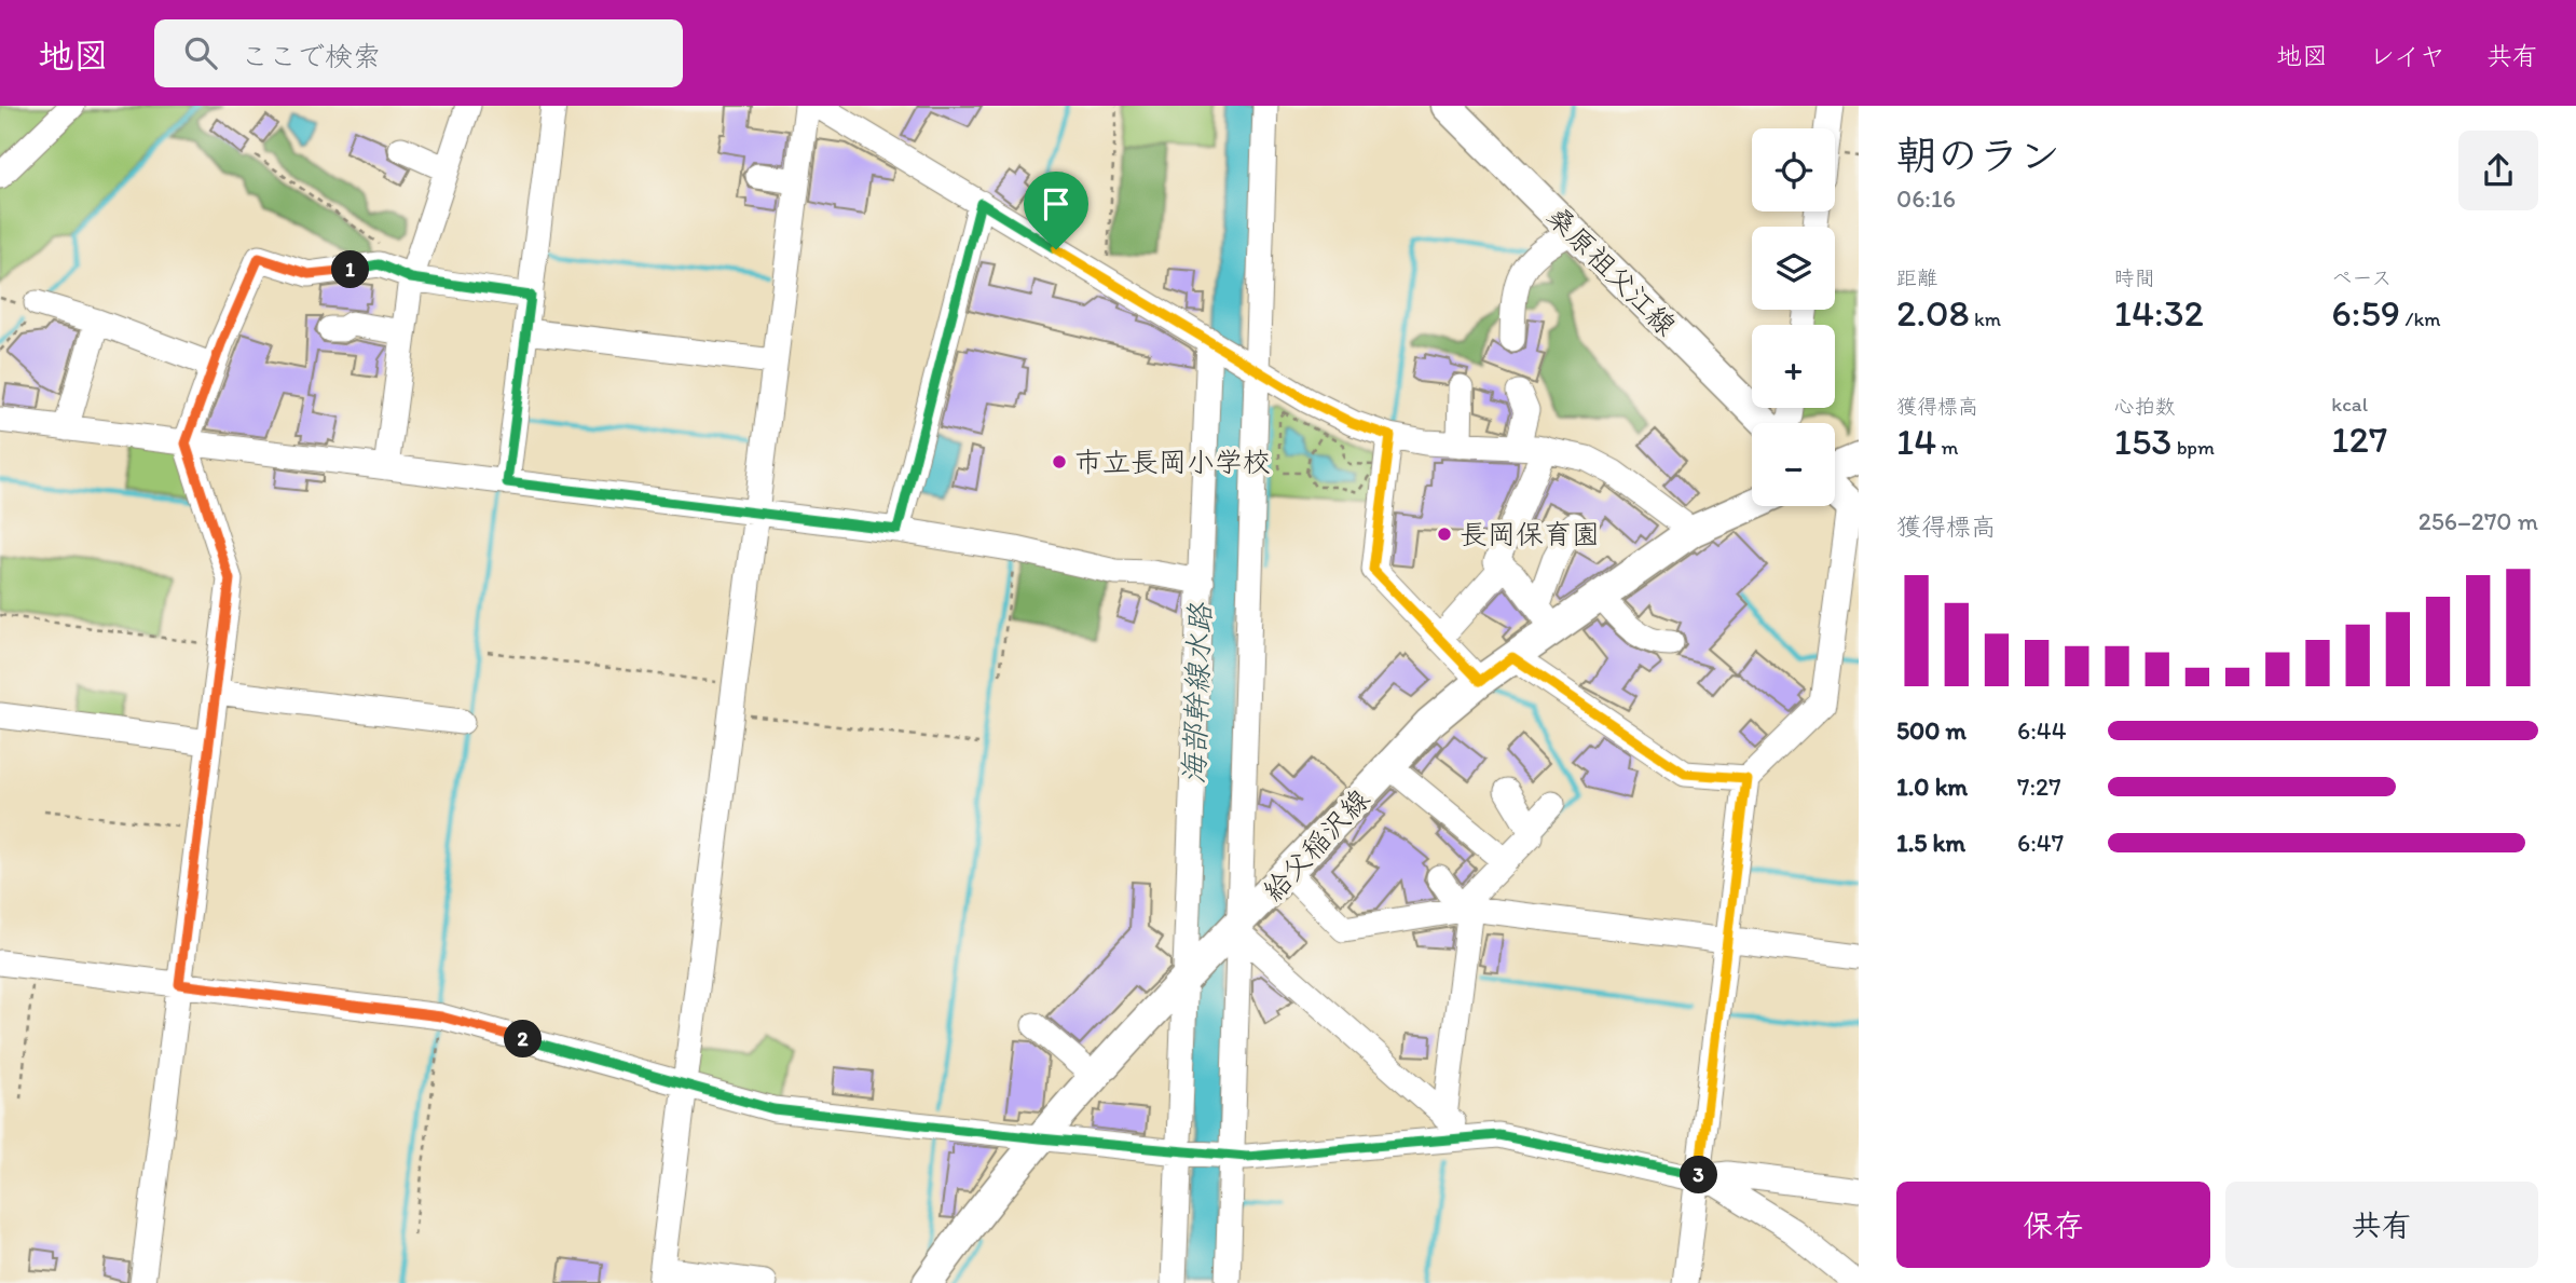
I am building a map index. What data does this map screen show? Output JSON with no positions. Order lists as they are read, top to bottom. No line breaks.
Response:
{"streets":{"main road":["桑原祖父江線","給父稲沢線"]},"water":["海部幹線水路"],"places":["市立長岡小学校","長岡保育園"],"page":{"header":"地図","search":"ここで検索","nav":["地図","レイヤ","共有"],"heading":["朝のラン","06:16"],"map_buttons":["+","−"],"stats":[["距離","2.08 km"],["時間","14:32"],["ペース","6:59 /km"],["獲得標高","14 m"],["心拍数","153 bpm"],["kcal","127"]],"pins":["1","2","3"],"chart":["獲得標高","256–270 m"],"list":[{"name":"500 m","note":"6:44"},{"name":"1.0 km","note":"7:27"},{"name":"1.5 km","note":"6:47"}],"buttons":["保存","共有"]}}
